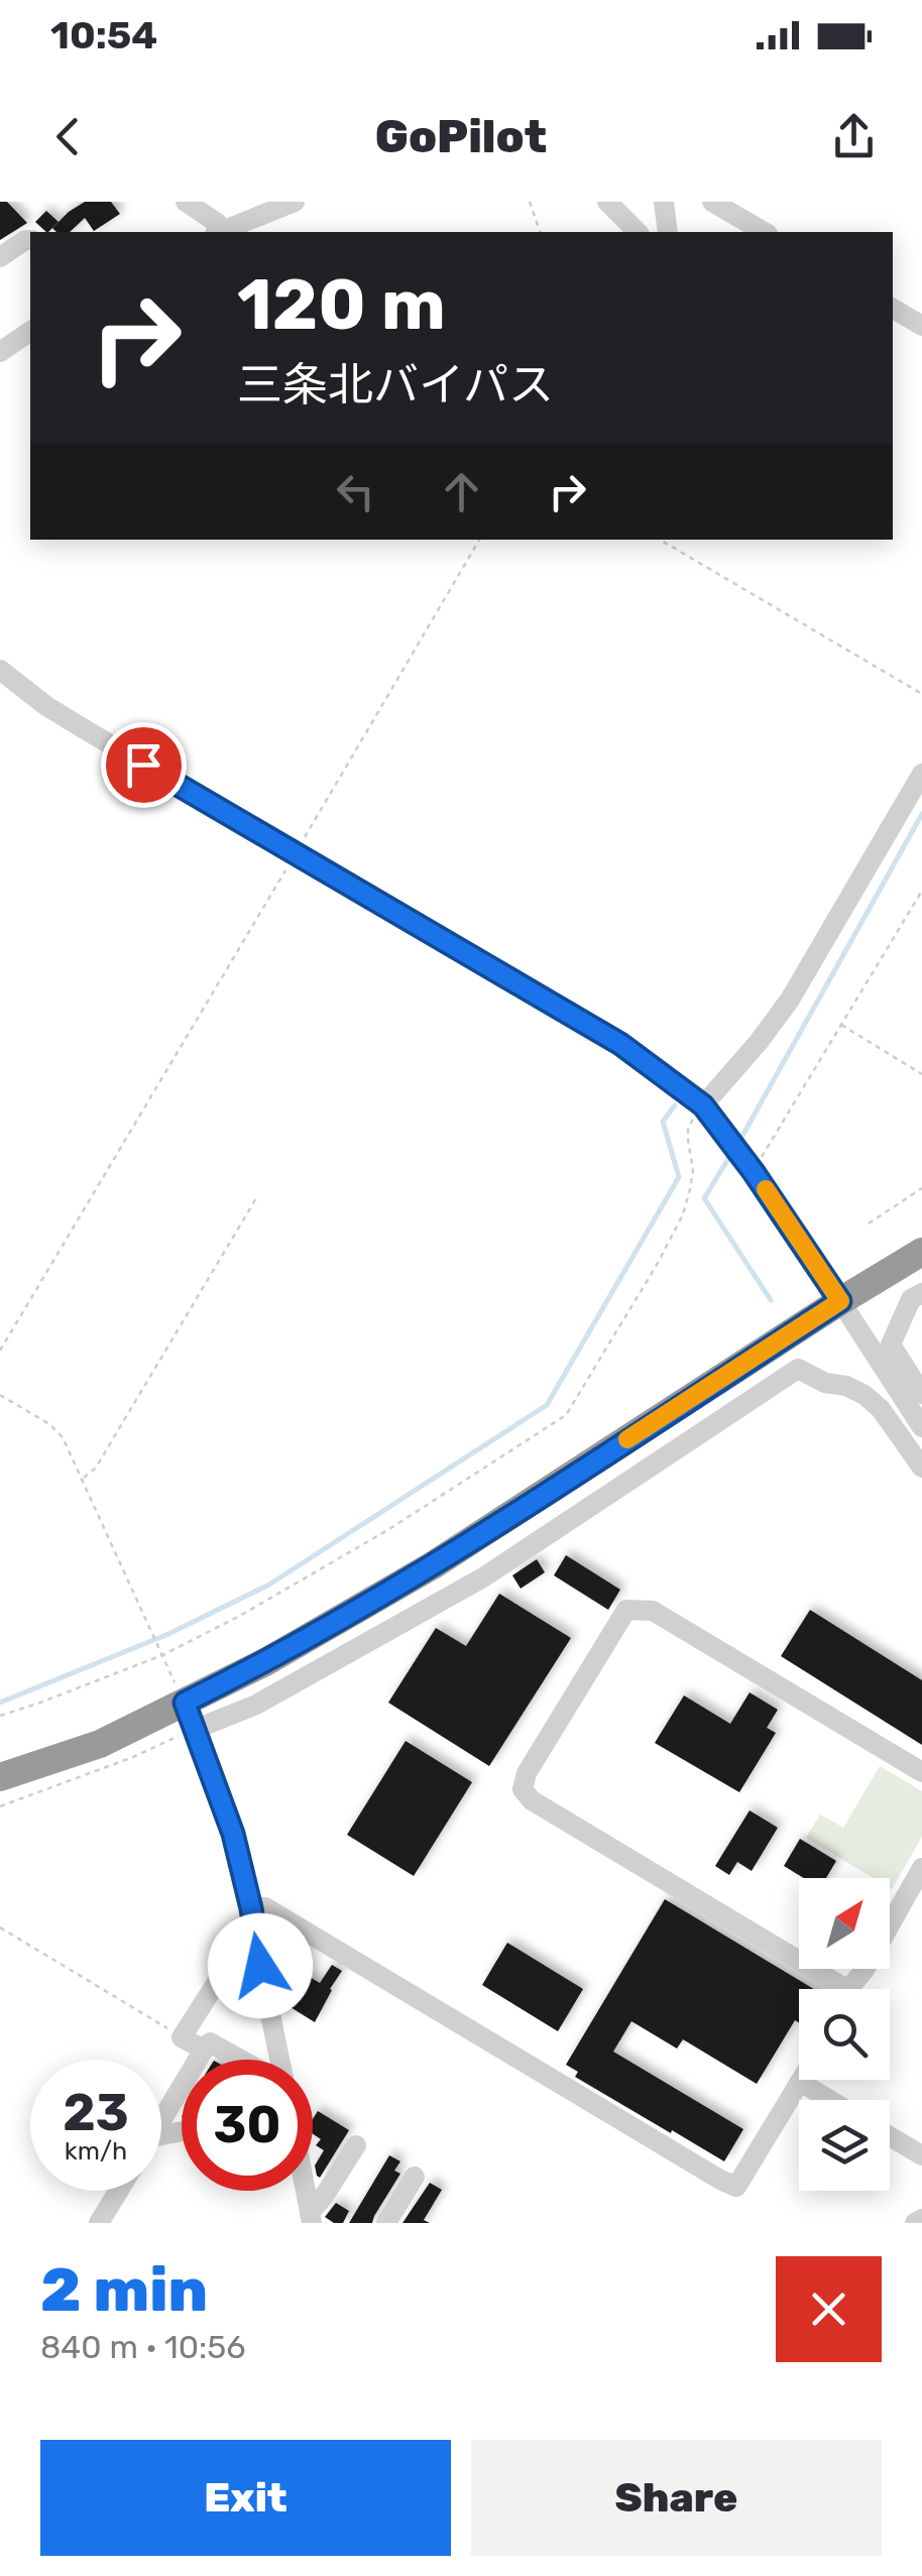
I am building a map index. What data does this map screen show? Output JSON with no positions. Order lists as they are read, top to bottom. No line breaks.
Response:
{"north":"top right","page":{"status":"10:54","header":"GoPilot","turn":["120 m","三条北バイパス"],"speed":"23 km/h","limit":"30","heading":["2 min","840 m · 10:56"],"buttons":["Exit","Share"]}}
